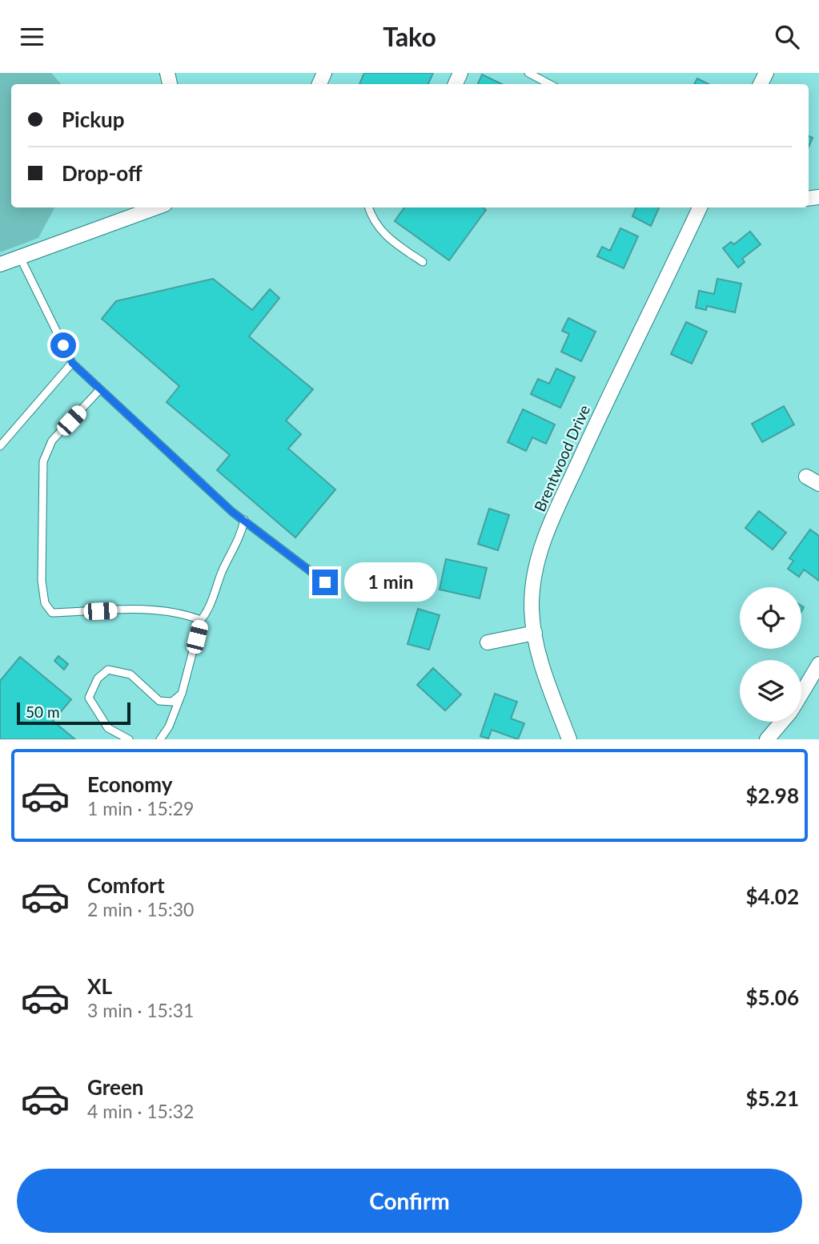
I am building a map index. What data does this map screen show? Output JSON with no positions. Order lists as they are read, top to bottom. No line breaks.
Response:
{"streets":{"street":["Brentwood Drive"]},"scale_bar":"50 m","page":{"header":"Tako","banner":["Pickup","Drop-off"],"bubble":"1 min","scale":"50 m","list":[{"name":"Economy","note":"1 min · 15:29","value":"$2.98"},{"name":"Comfort","note":"2 min · 15:30","value":"$4.02"},{"name":"XL","note":"3 min · 15:31","value":"$5.06"},{"name":"Green","note":"4 min · 15:32","value":"$5.21"}],"buttons":"Confirm"}}
